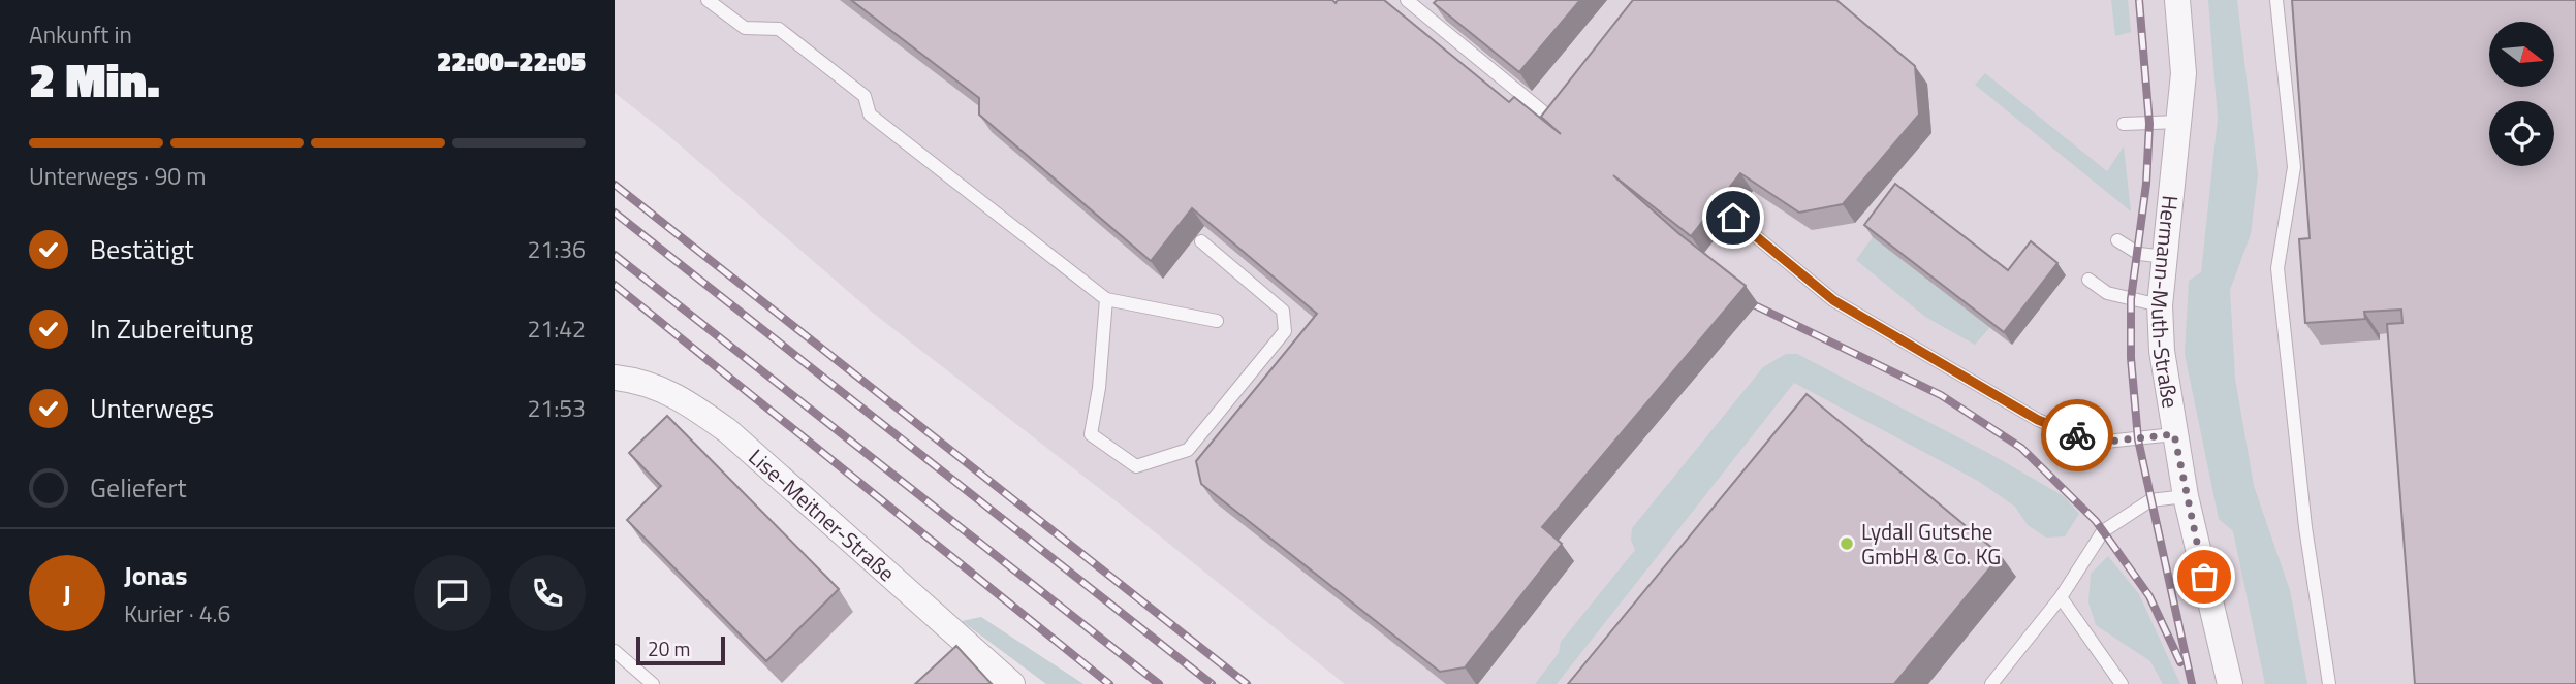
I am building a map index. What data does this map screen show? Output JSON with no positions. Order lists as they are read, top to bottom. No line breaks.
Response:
{"streets":{"street":["Hermann-Muth-Straße","Lise-Meitner-Straße"]},"places":["Lydall Gutsche GmbH & Co. KG"],"scale_bar":"20 m","north":"right","page":{"heading":["2 Min.","Ankunft in","22:00–22:05"],"panel":["Jonas","Kurier · 4.6"],"bar":"Unterwegs · 90 m","list":[["Bestätigt","21:36"],["In Zubereitung","21:42"],["Unterwegs","21:53"],"Geliefert"],"round":"J","scale":"20 m"}}
